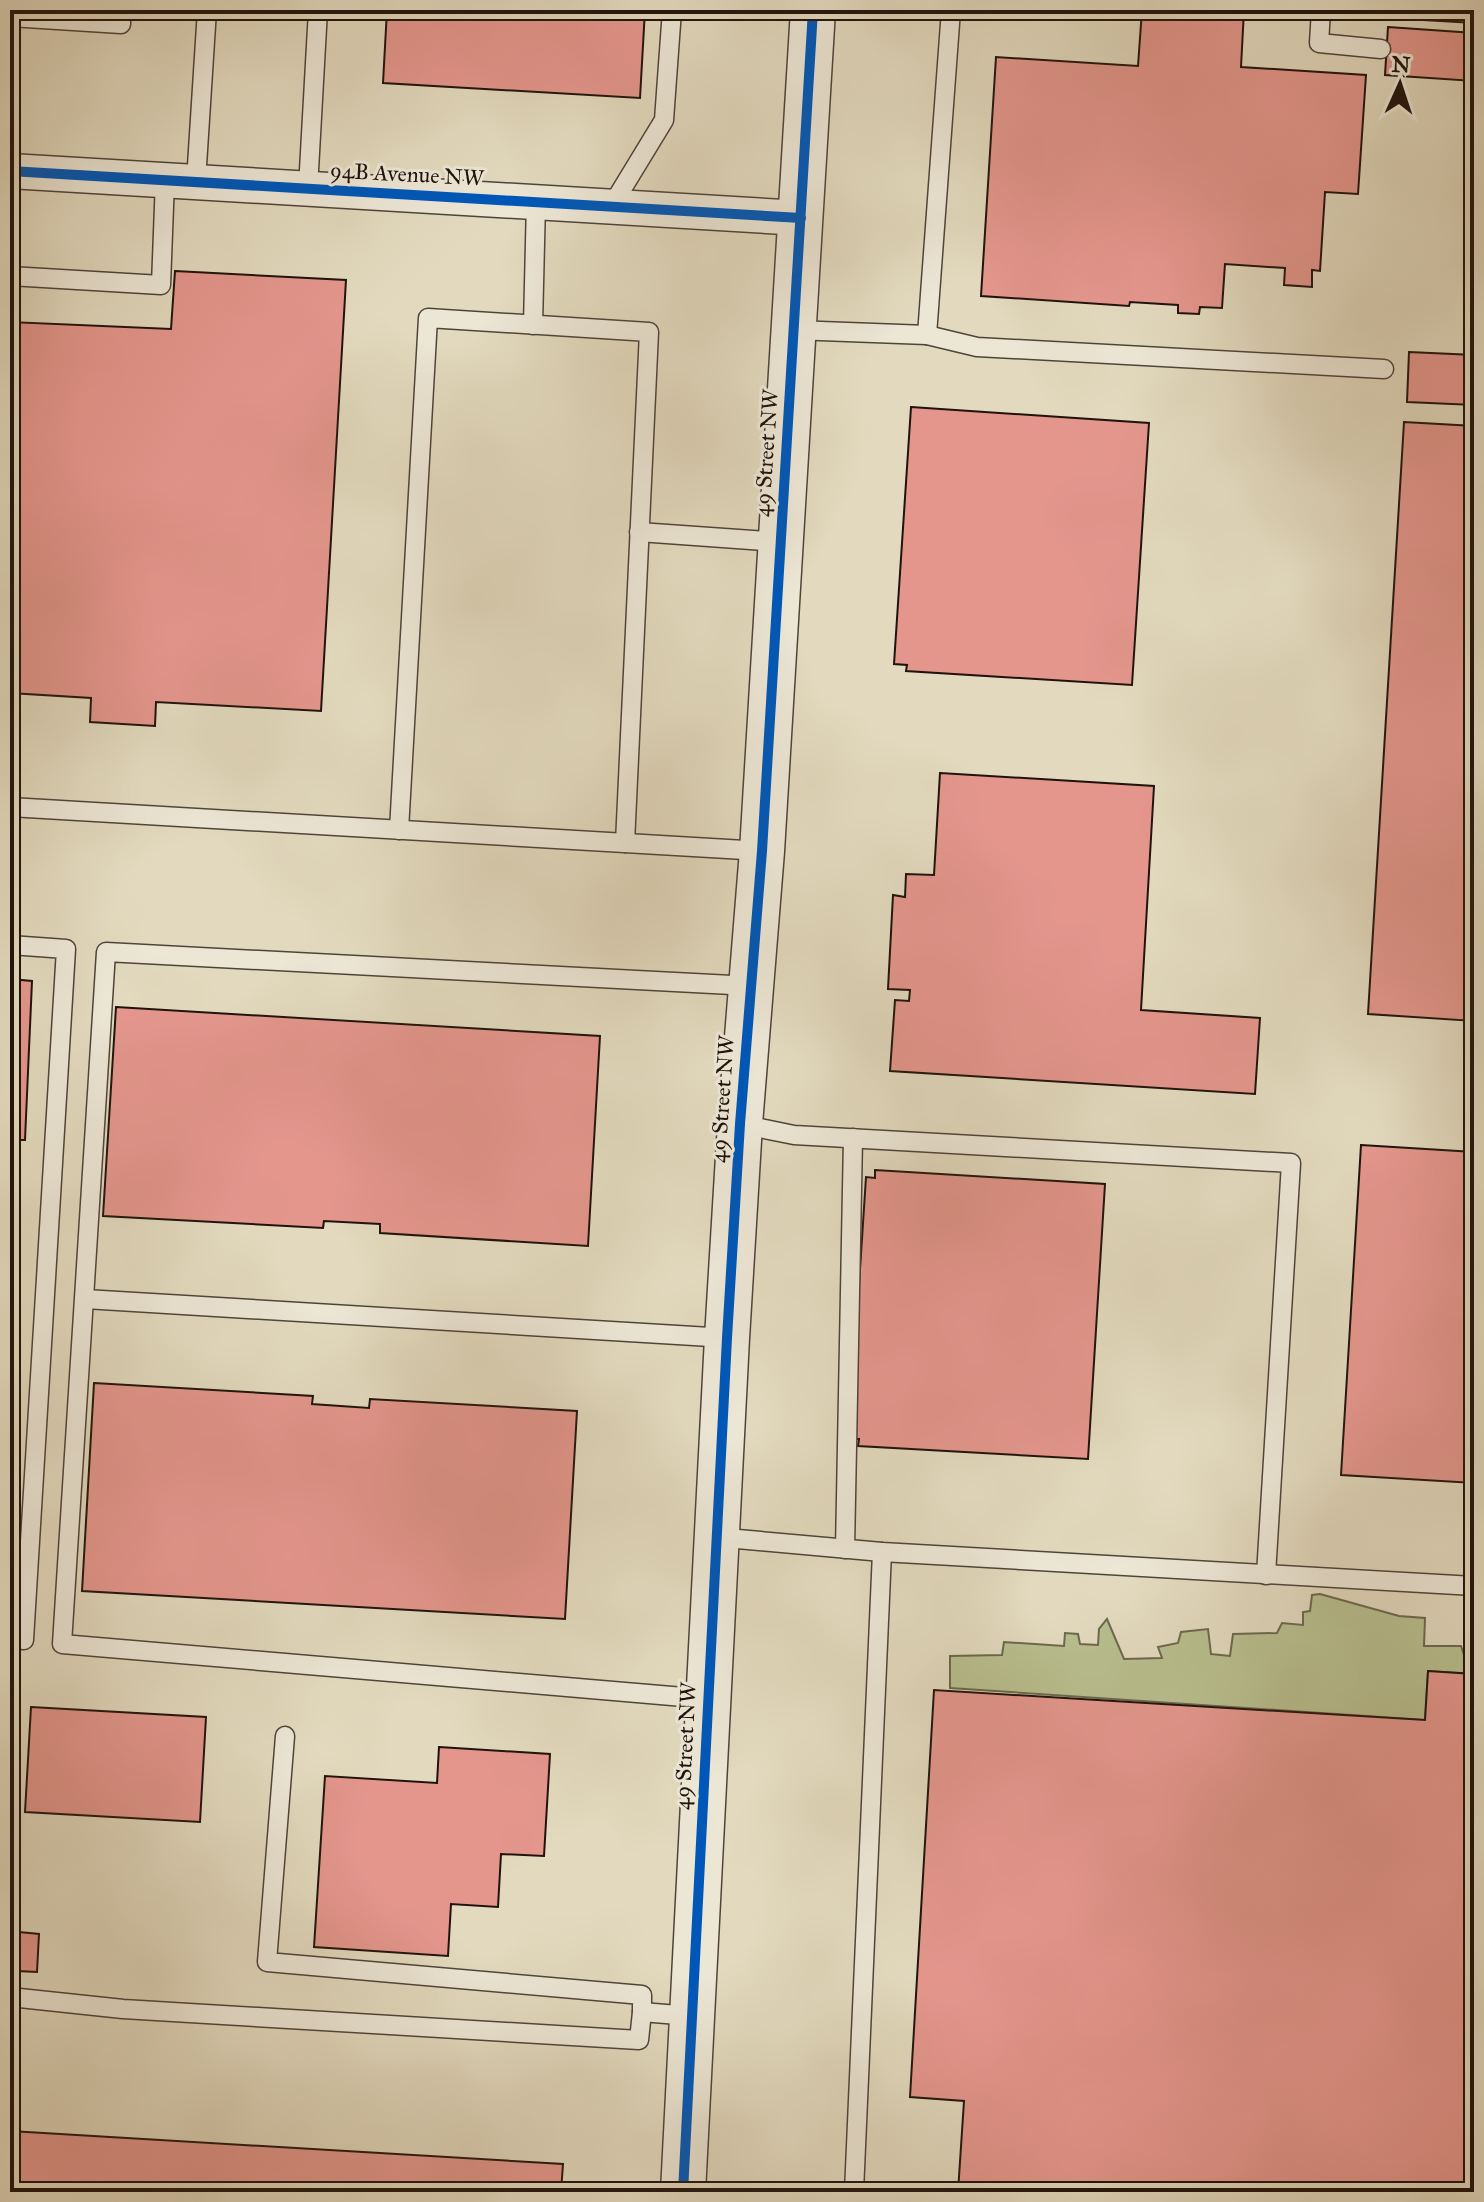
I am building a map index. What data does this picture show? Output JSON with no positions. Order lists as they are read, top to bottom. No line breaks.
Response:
{"streets":{"street":["94B Avenue NW","49 Street NW"]},"crossings":[["94B Avenue NW","49 Street NW"]],"north":"top"}
